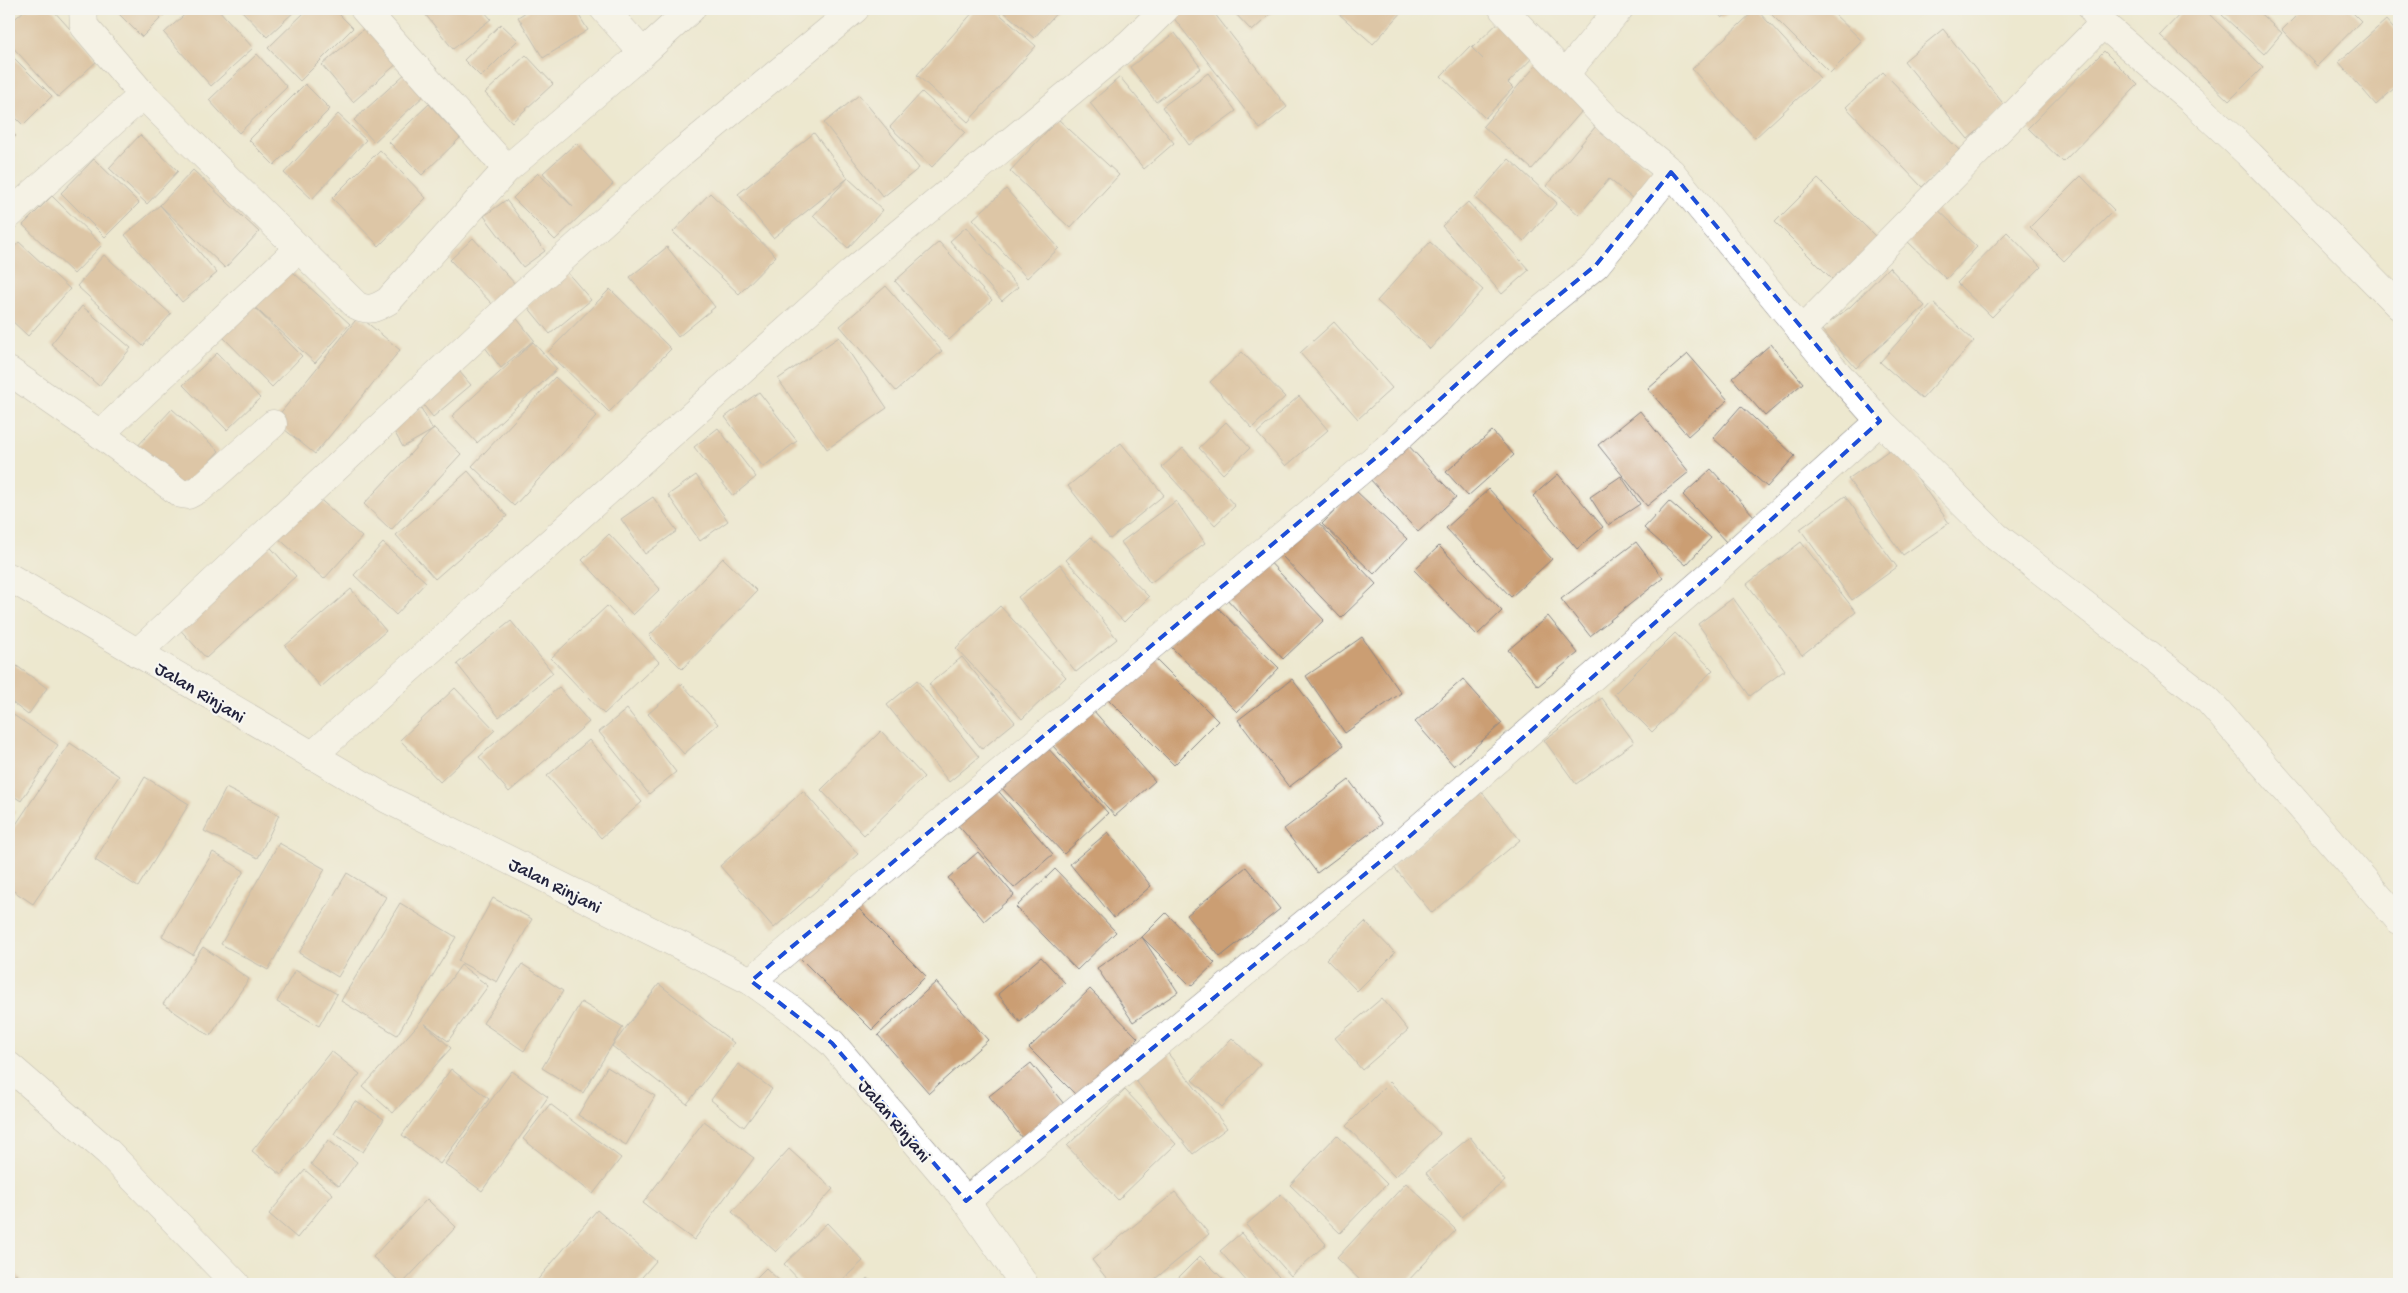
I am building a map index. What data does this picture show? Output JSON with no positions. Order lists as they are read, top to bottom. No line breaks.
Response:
{"streets":{"street":["Jalan Rinjani"]}}
